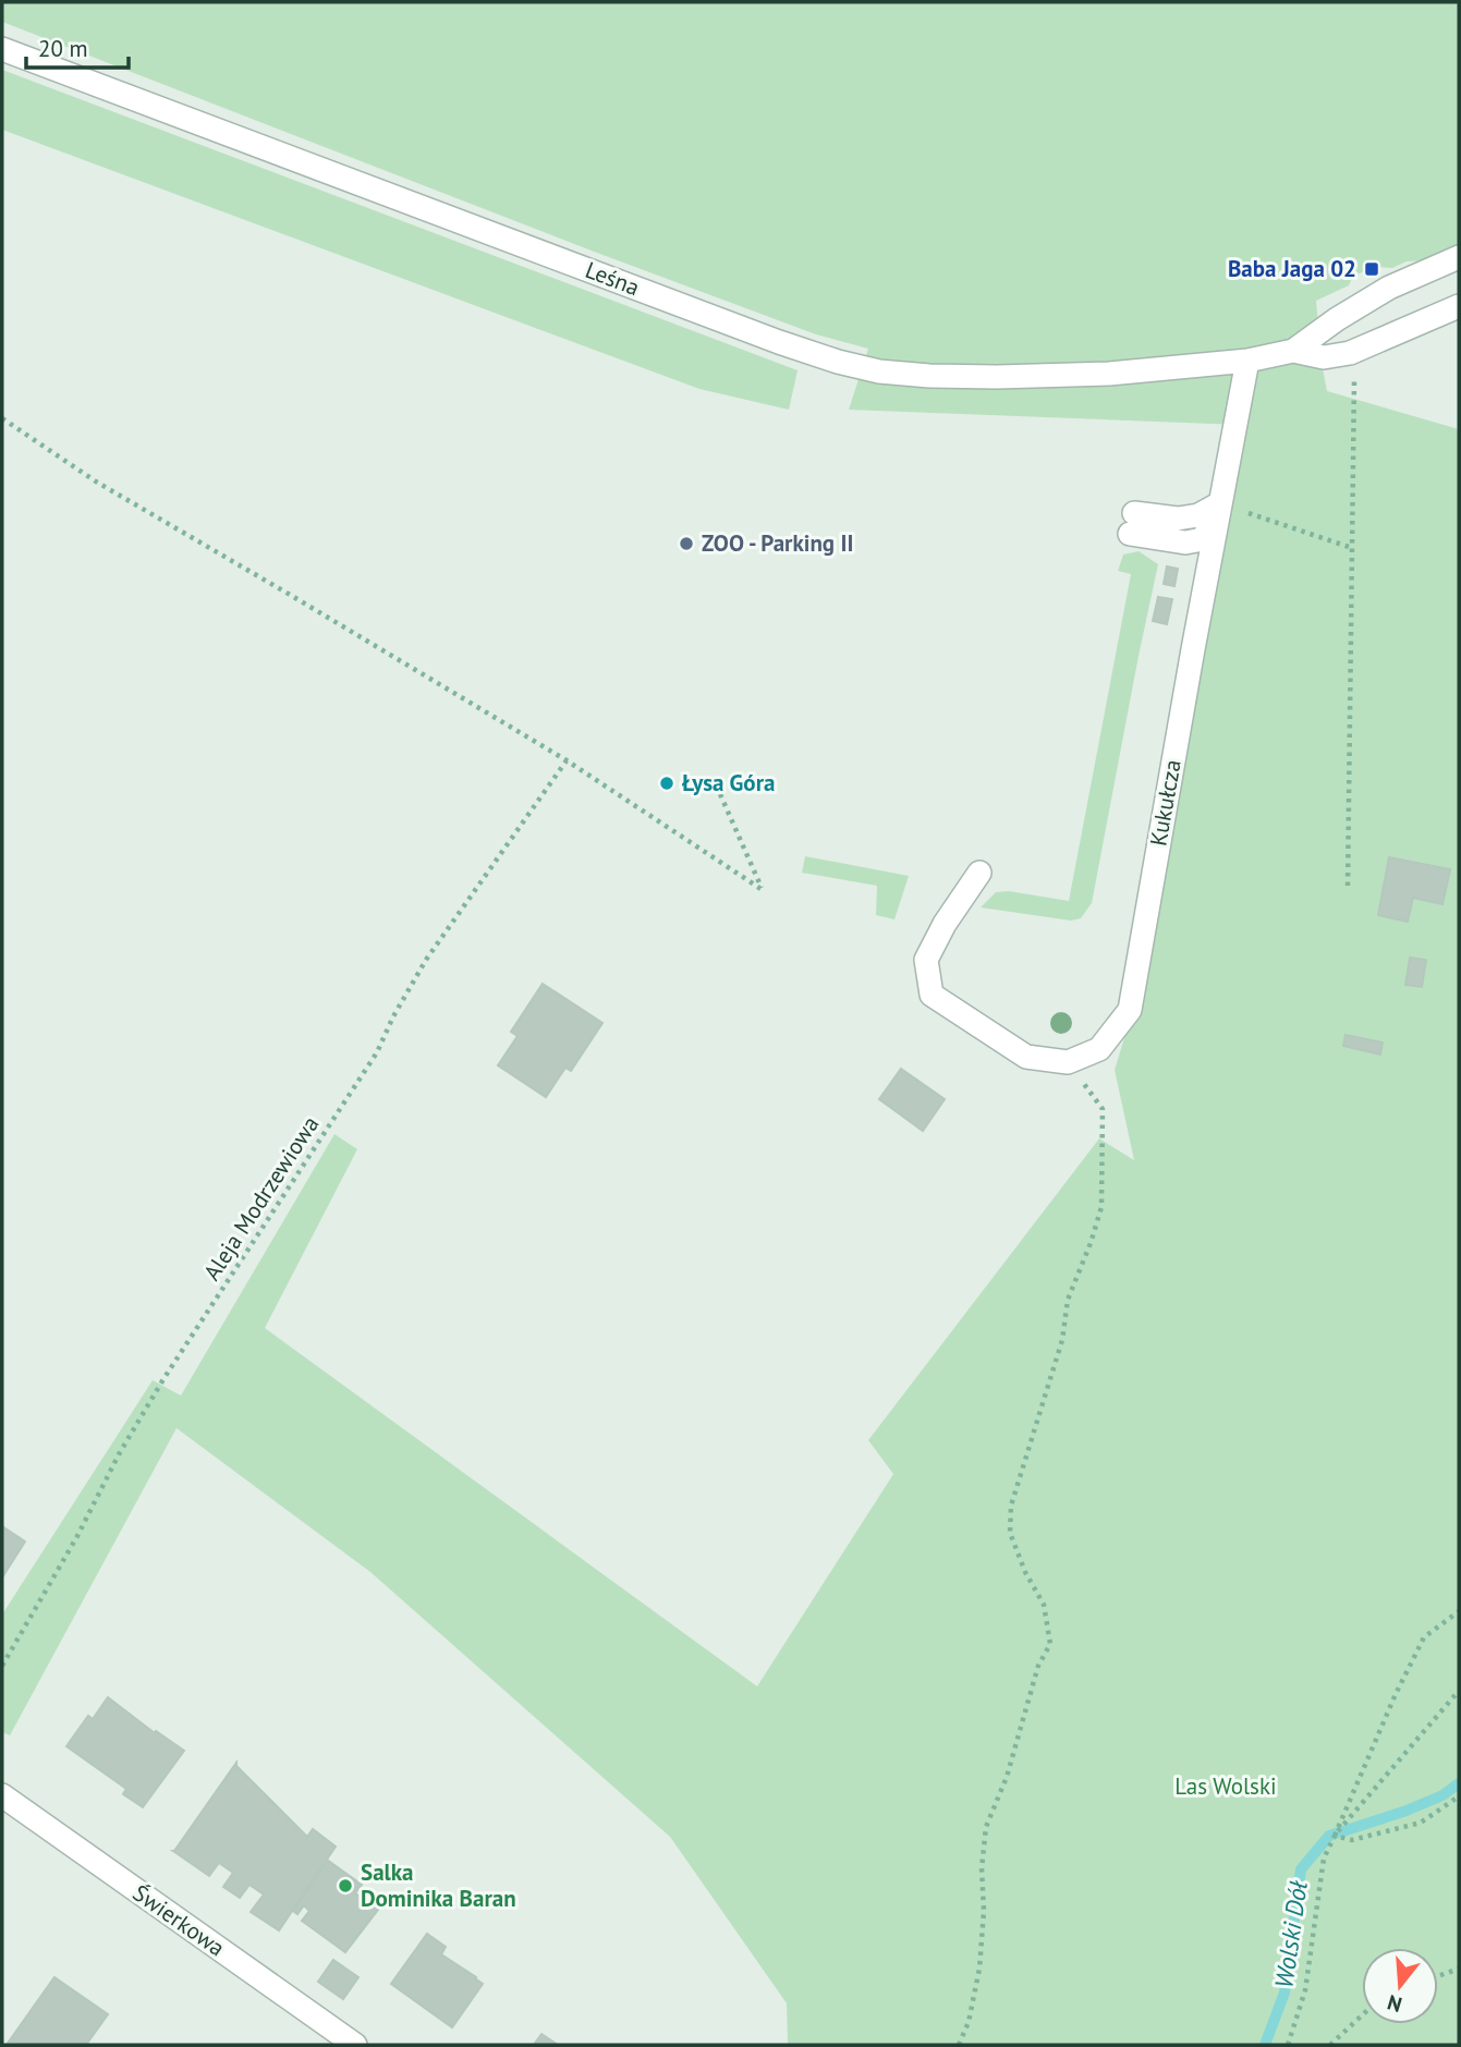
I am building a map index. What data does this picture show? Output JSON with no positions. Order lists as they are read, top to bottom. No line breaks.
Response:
{"streets":{"street":["Leśna","Kukułcza","Świerkowa"],"path":["Aleja Modrzewiowa"]},"crossings":[["Leśna","Kukułcza"]],"water":["Wolski Dół"],"parks":["Las Wolski"],"places":{"transit":["Baba Jaga 02"],"other":["ZOO - Parking II","Łysa Góra","Salka Dominika Baran"]},"scale_bar":"20 m","north":"bottom"}
